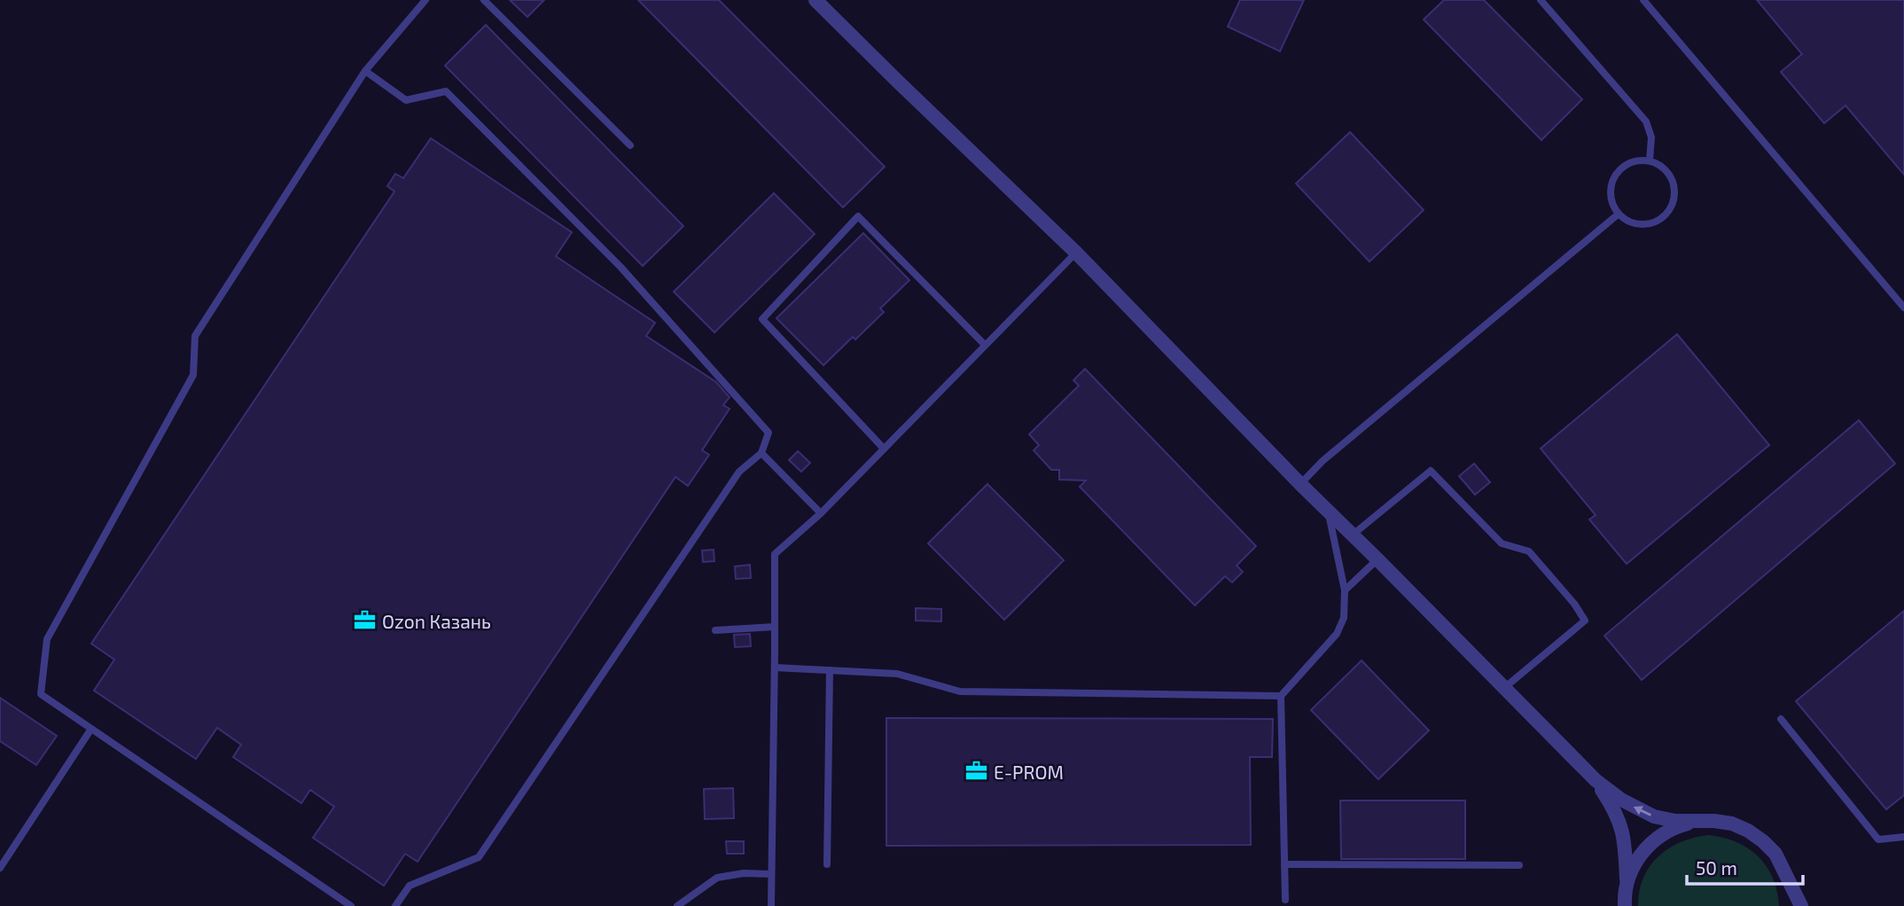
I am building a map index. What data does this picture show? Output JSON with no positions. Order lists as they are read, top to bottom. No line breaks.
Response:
{"places":{"office":["Ozon Казань","E-PROM"]},"scale_bar":"50 m"}
